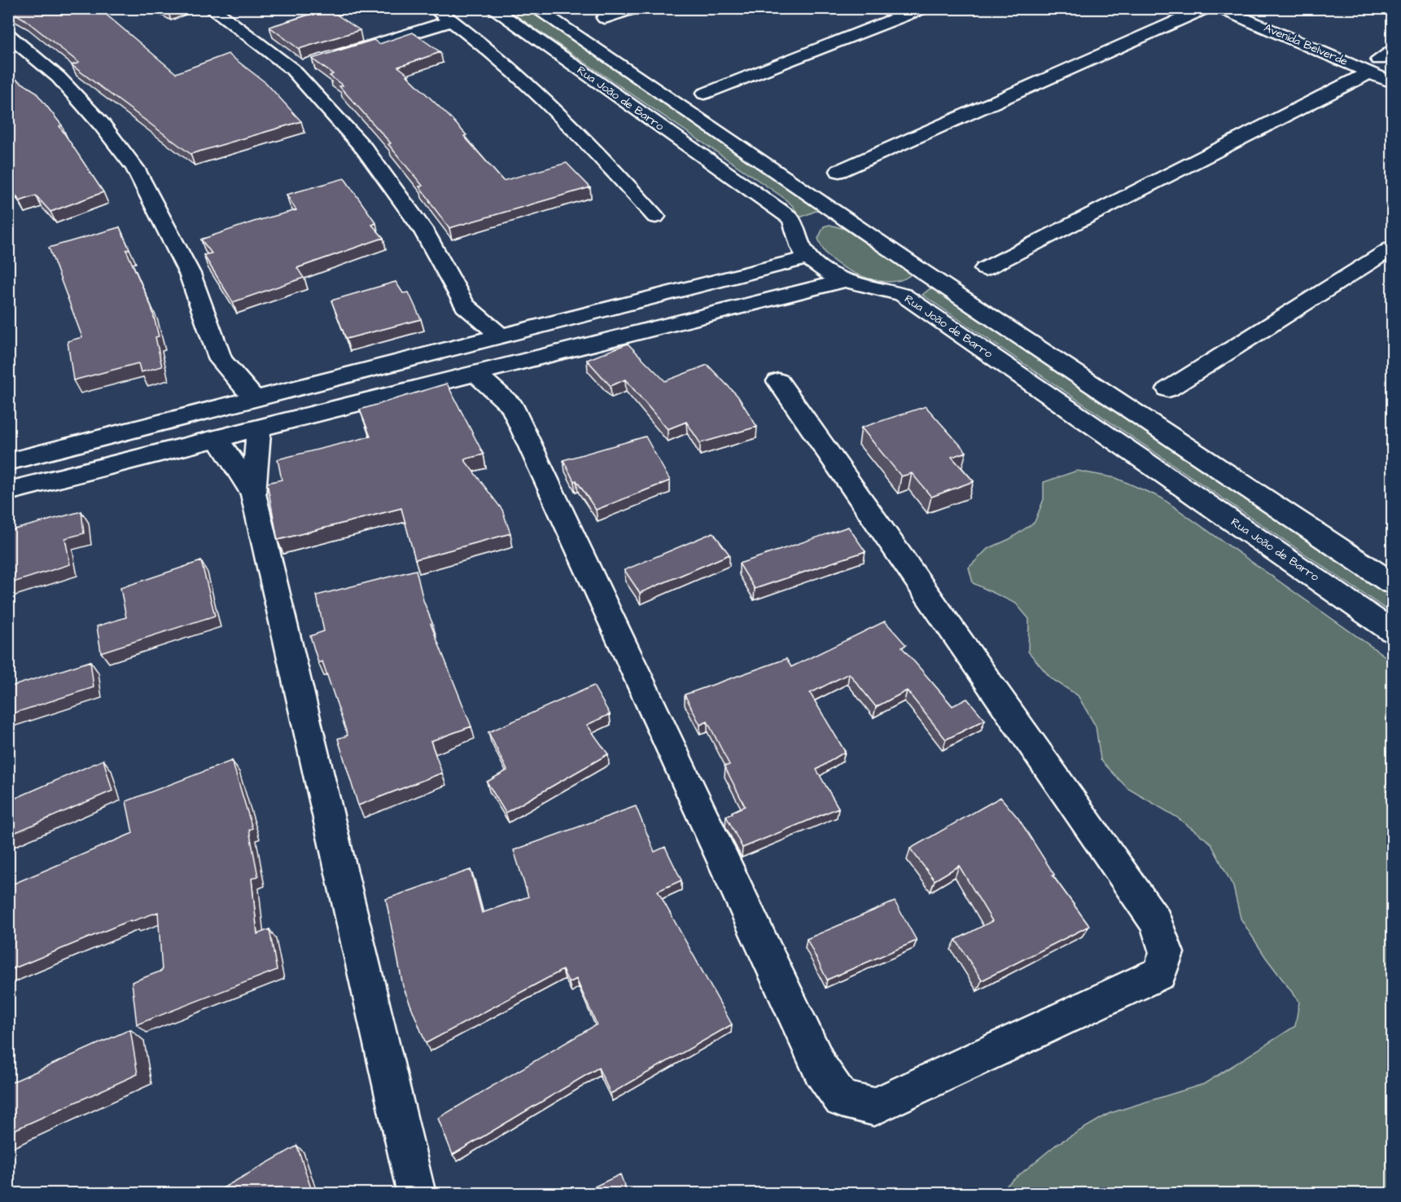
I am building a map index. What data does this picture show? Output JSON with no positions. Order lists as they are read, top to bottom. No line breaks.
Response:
{"streets":{"street":["Avenida Belverde","Rua João de Barro"]}}
